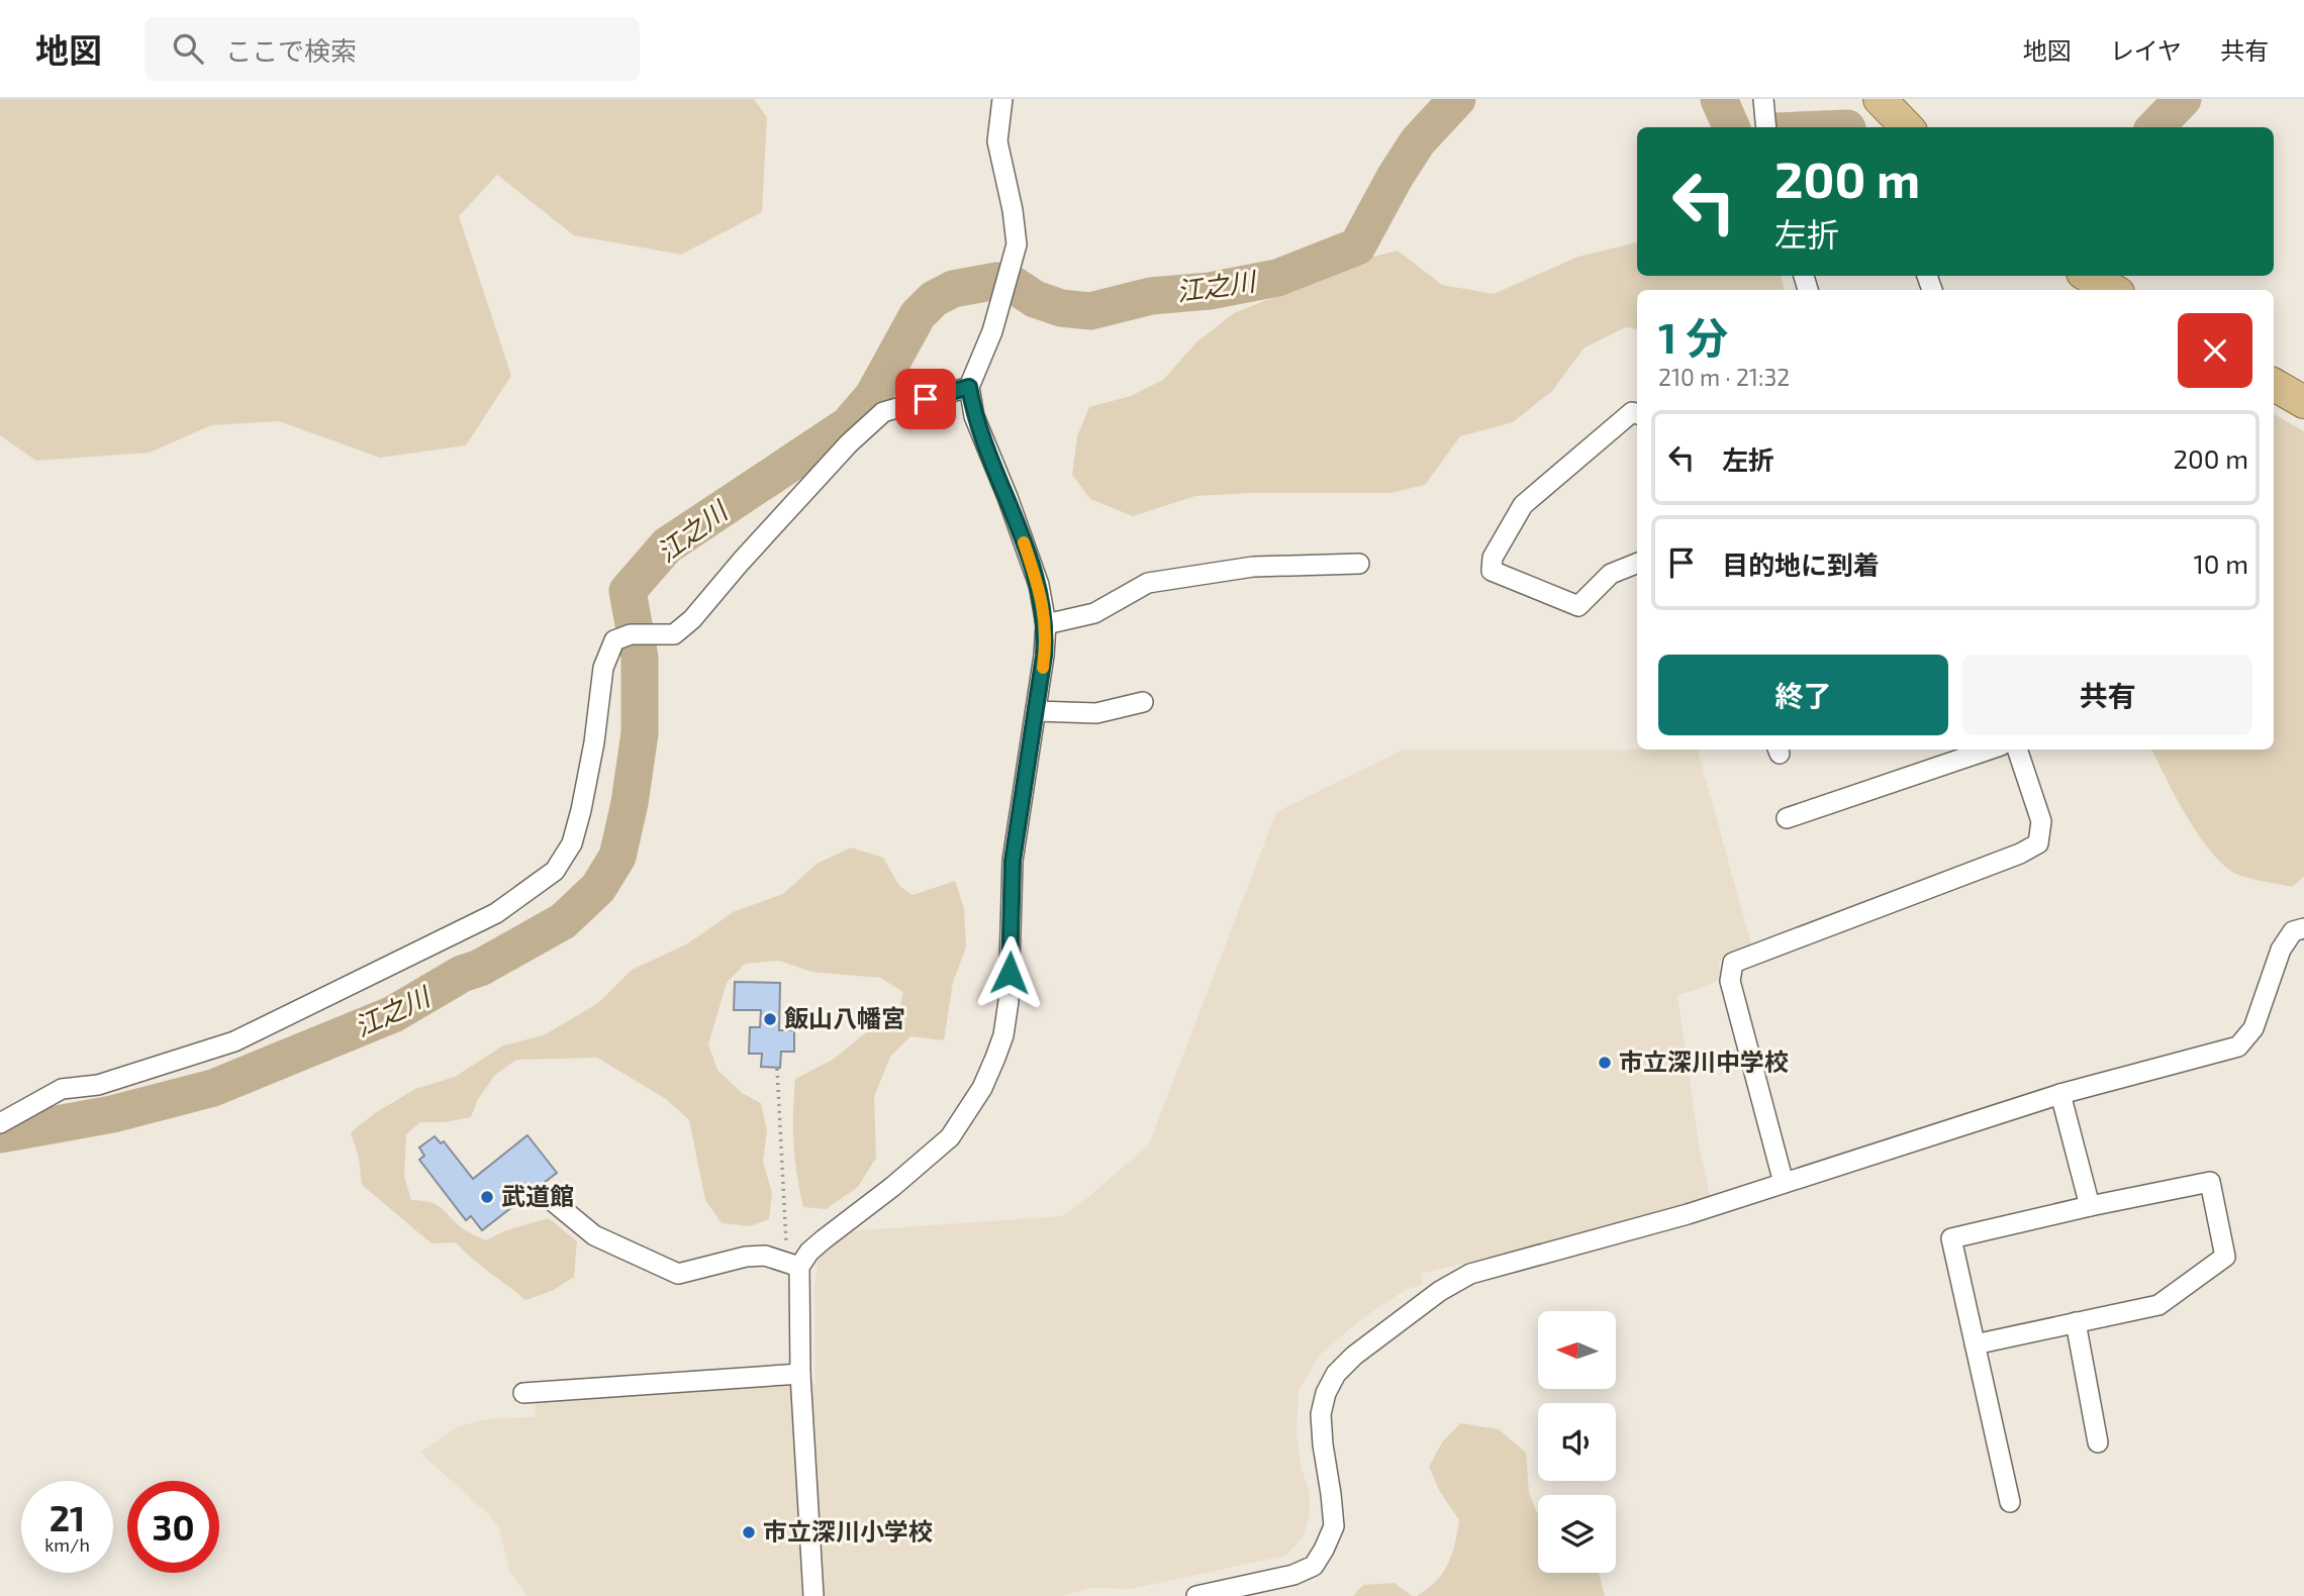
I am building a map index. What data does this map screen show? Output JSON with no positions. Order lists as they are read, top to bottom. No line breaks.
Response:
{"water":["江之川"],"places":["飯山八幡宮","市立深川中学校","武道館","市立深川小学校"],"north":"left","page":{"header":"地図","search":"ここで検索","nav":["地図","レイヤ","共有"],"turn":["200 m","左折"],"heading":["1 分","210 m · 21:32"],"list":[{"name":"左折","value":"200 m"},{"name":"目的地に到着","value":"10 m"}],"buttons":["終了","共有"],"speed":"21 km/h","limit":"30"}}
